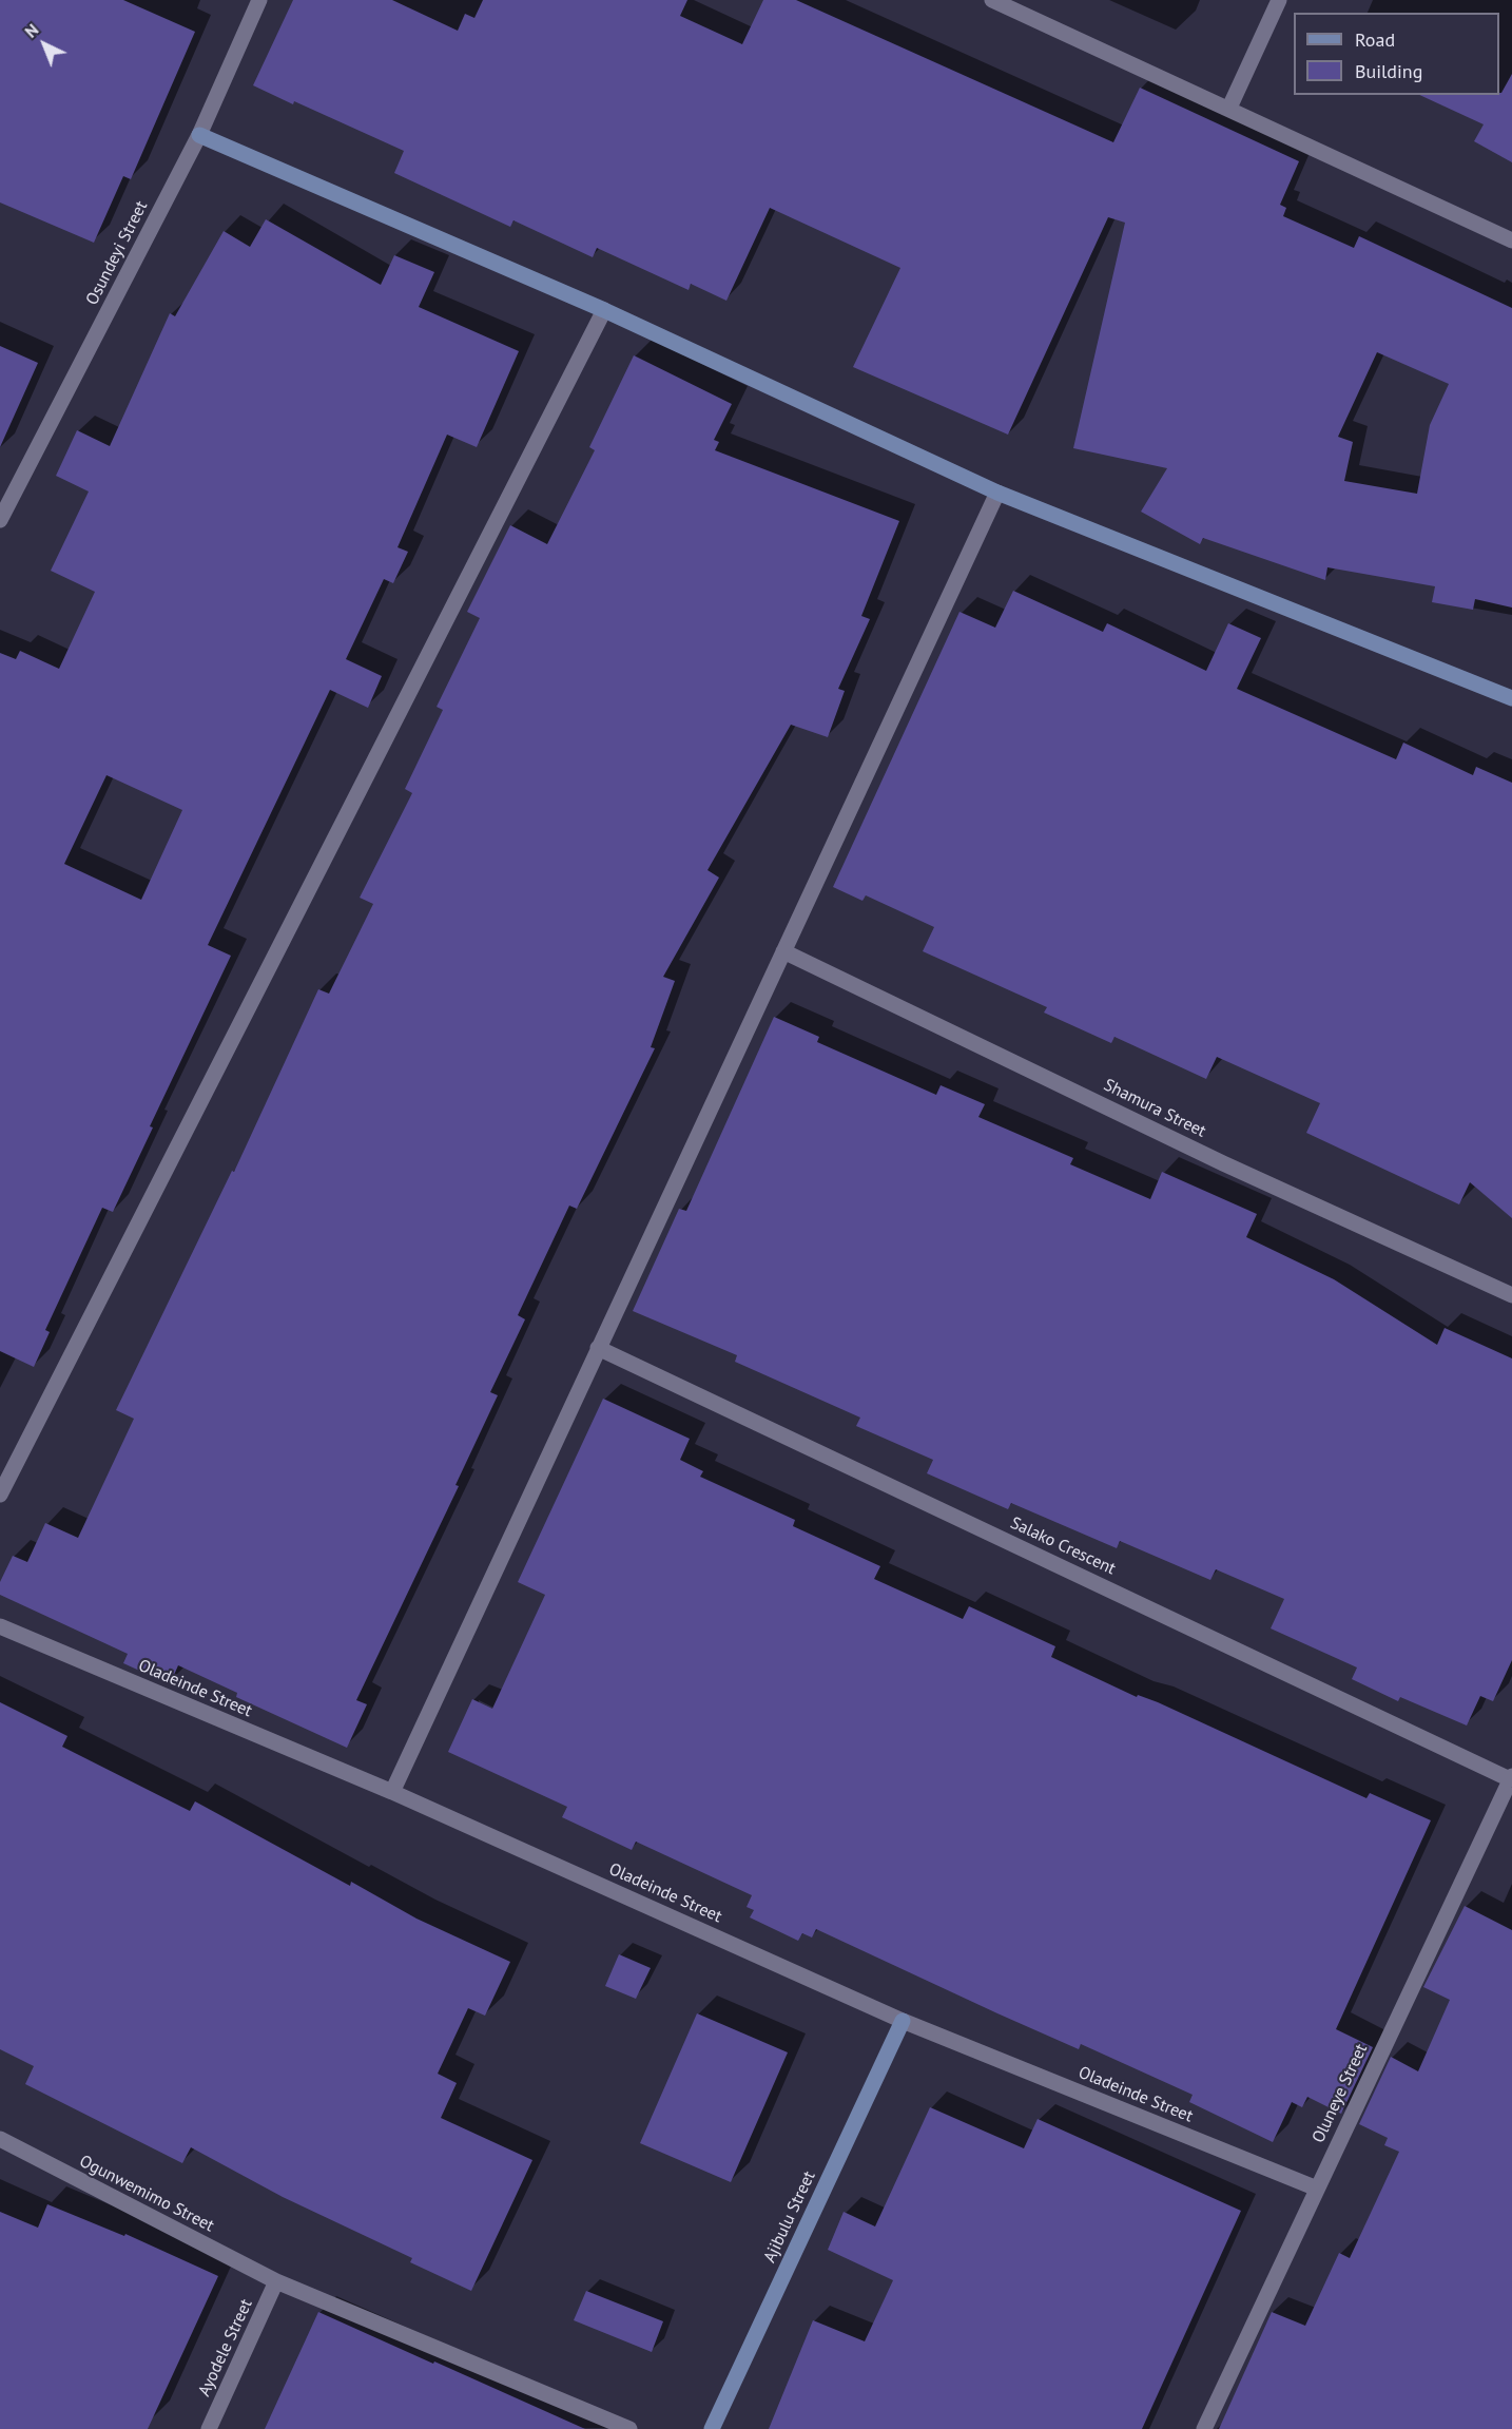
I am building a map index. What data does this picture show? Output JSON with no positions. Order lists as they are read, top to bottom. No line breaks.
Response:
{"streets":{"street":["Osundeyi Street","Shamura Street","Salako Crescent","Oladeinde Street","Oluneye Street","Ogunwemimo Street","Ajibulu Street","Ayodele Street"]},"crossings":[["Salako Crescent","Oluneye Street"],["Oladeinde Street","Oluneye Street"],["Oladeinde Street","Ajibulu Street"],["Ogunwemimo Street","Ayodele Street"]],"legend":["Road","Building"],"north":"top left"}
